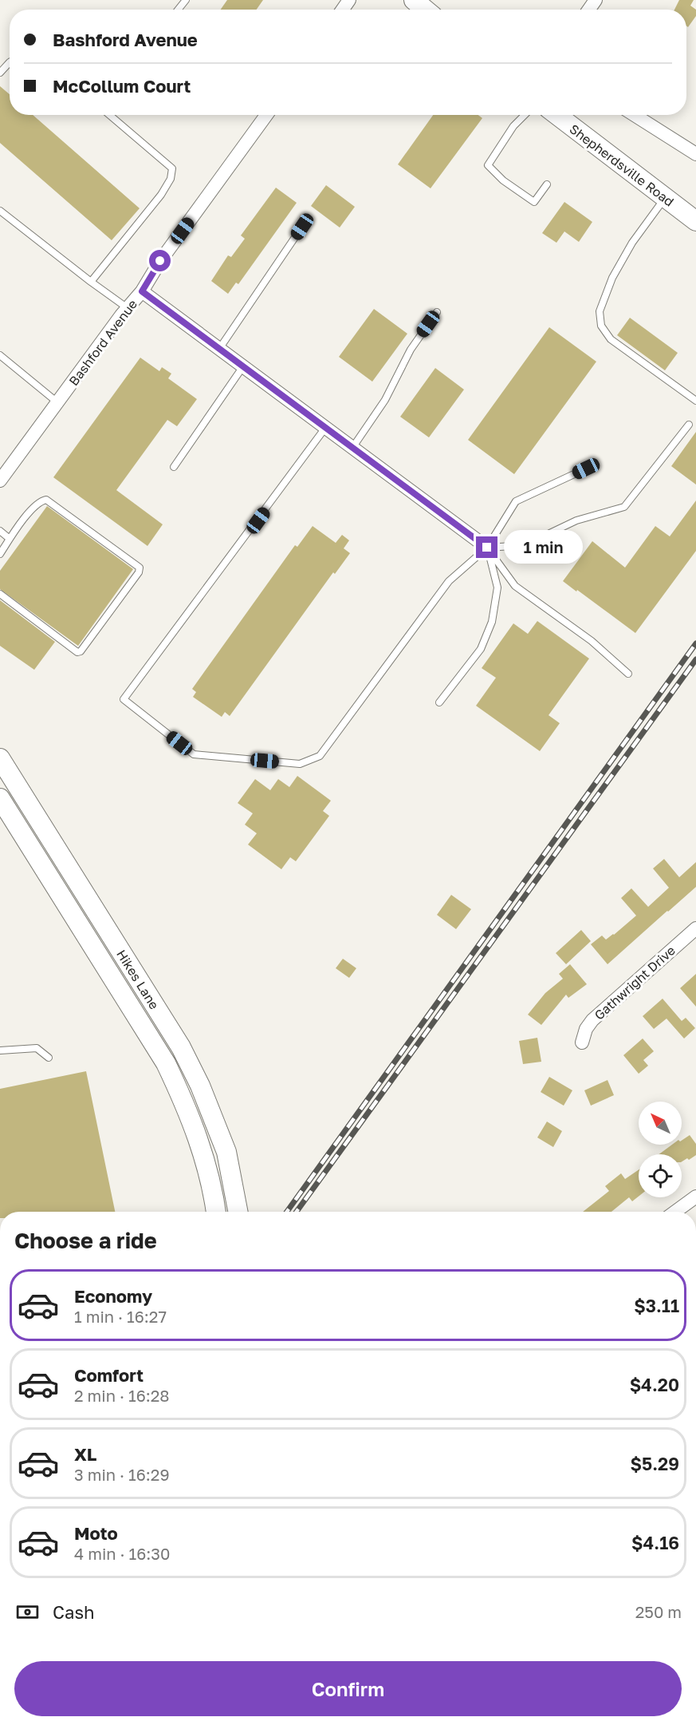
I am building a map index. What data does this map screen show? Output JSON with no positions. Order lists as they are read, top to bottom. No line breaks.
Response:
{"streets":{"street":["Shepherdsville Road","Bashford Avenue","Hikes Lane","Gathwright Drive"]},"north":"top left","page":{"banner":["Bashford Avenue","McCollum Court"],"bubble":"1 min","heading":"Choose a ride","list":[{"name":"Economy","note":"1 min · 16:27","value":"$3.11"},{"name":"Comfort","note":"2 min · 16:28","value":"$4.20"},{"name":"XL","note":"3 min · 16:29","value":"$5.29"},{"name":"Moto","note":"4 min · 16:30","value":"$4.16"}],"pay":["Cash","250 m"],"buttons":"Confirm"}}
